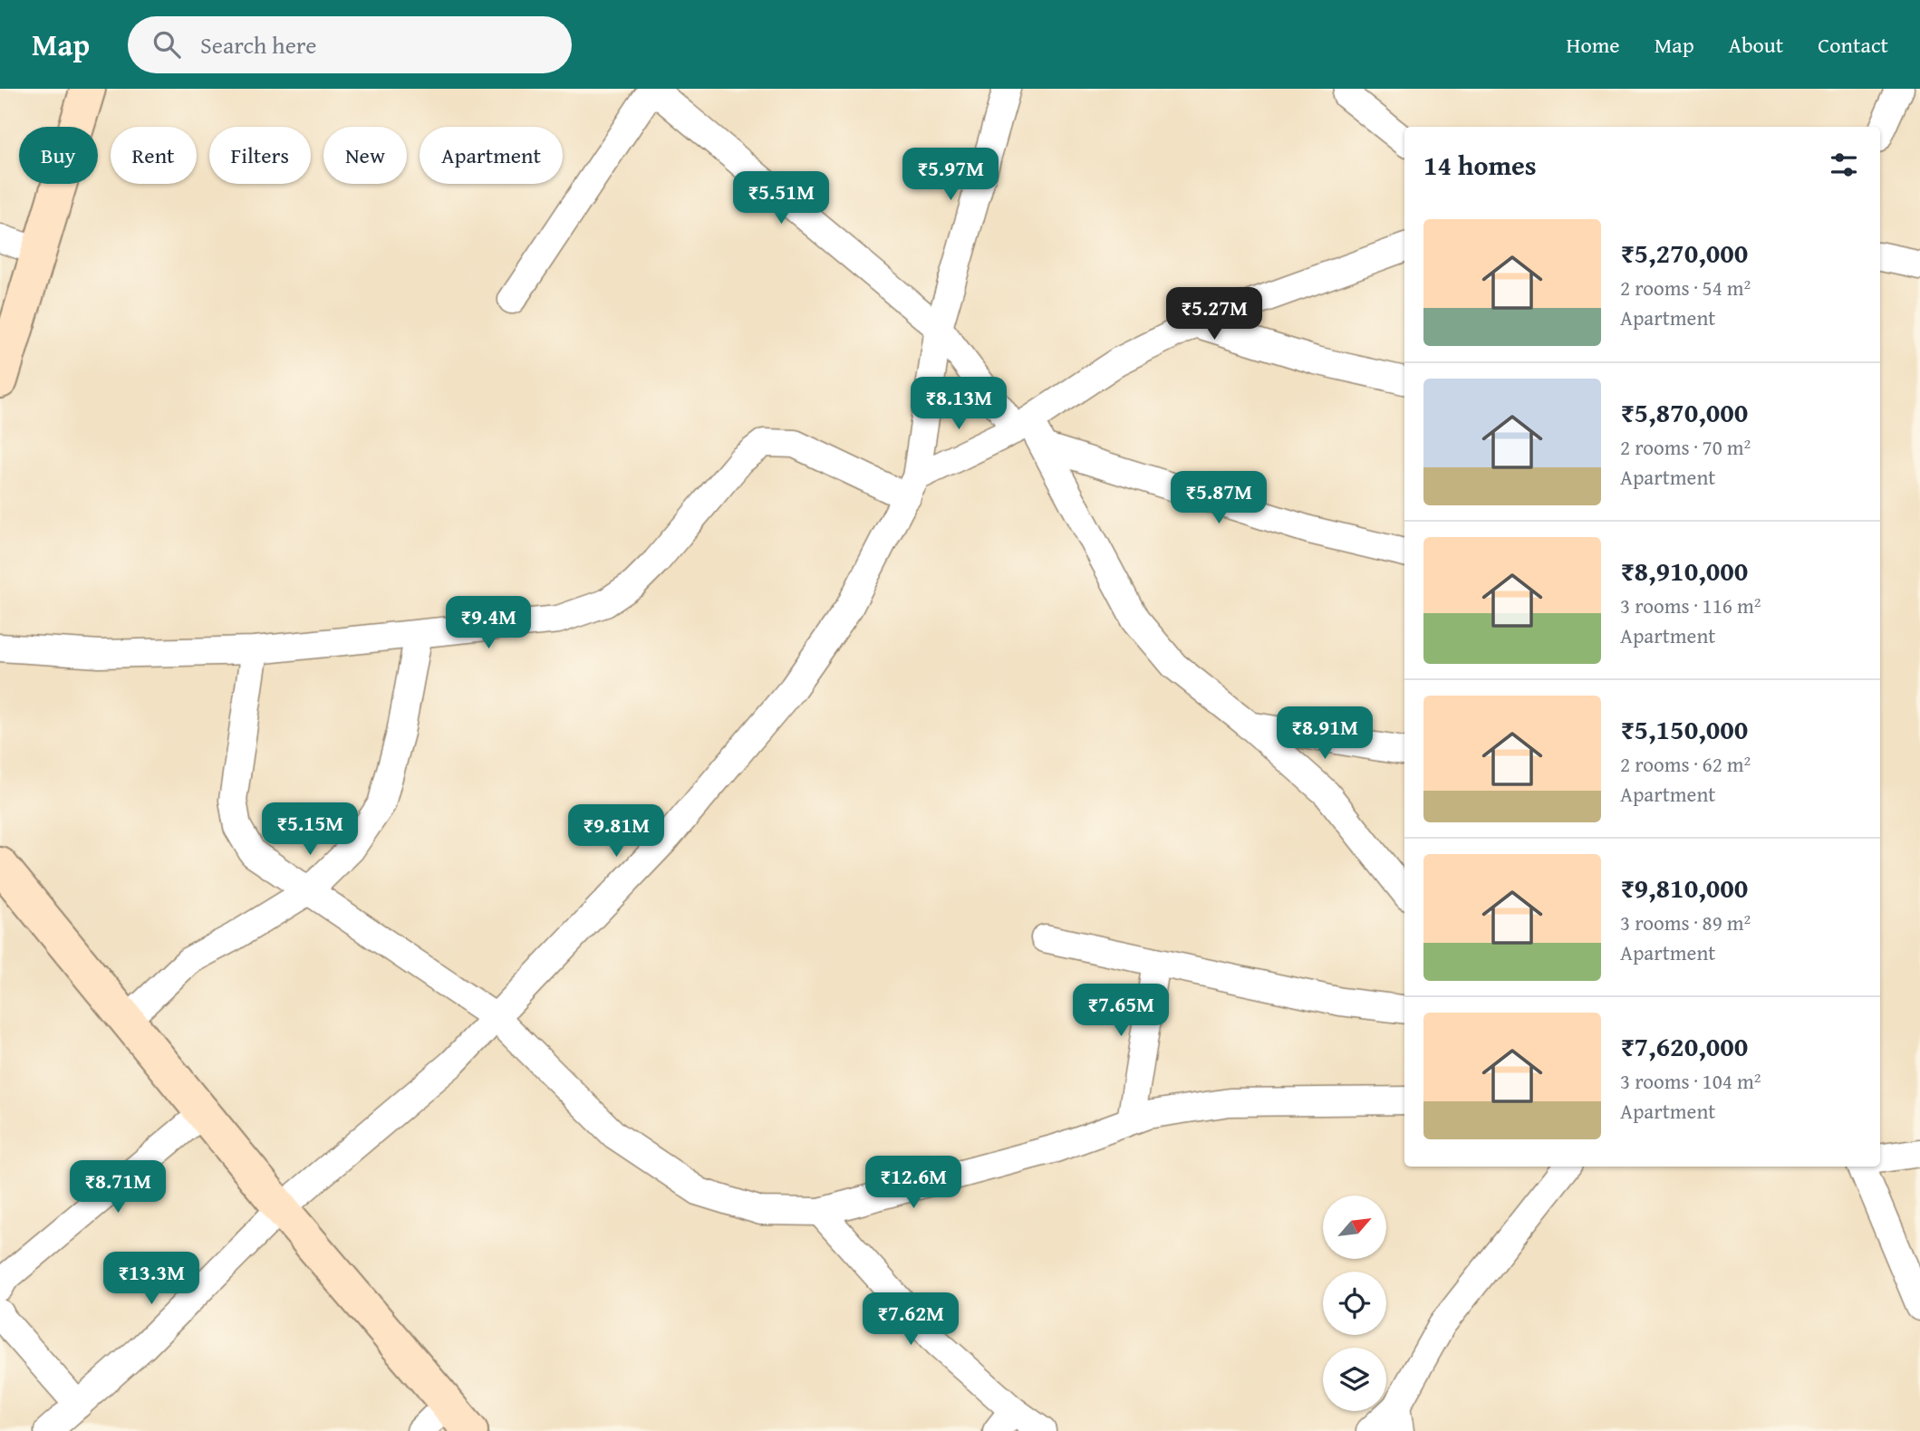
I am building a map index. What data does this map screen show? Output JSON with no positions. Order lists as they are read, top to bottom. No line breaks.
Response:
{"north":"top right","page":{"header":"Map","search":"Search here","nav":["Home","Map","About","Contact"],"chip":["Buy","Rent","Filters","New","Apartment"],"heading":"14 homes","price":["₹5.97M","₹5.51M","₹5.27M","₹8.13M","₹5.87M","₹9.4M","₹8.91M","₹5.15M","₹9.81M","₹7.65M","₹12.6M","₹8.71M","₹13.3M","₹7.62M"],"list":[{"name":"₹5,270,000","note":"2 rooms · 54 m² · Apartment"},{"name":"₹5,870,000","note":"2 rooms · 70 m² · Apartment"},{"name":"₹8,910,000","note":"3 rooms · 116 m² · Apartment"},{"name":"₹5,150,000","note":"2 rooms · 62 m² · Apartment"},{"name":"₹9,810,000","note":"3 rooms · 89 m² · Apartment"},{"name":"₹7,620,000","note":"3 rooms · 104 m² · Apartment"}]}}
